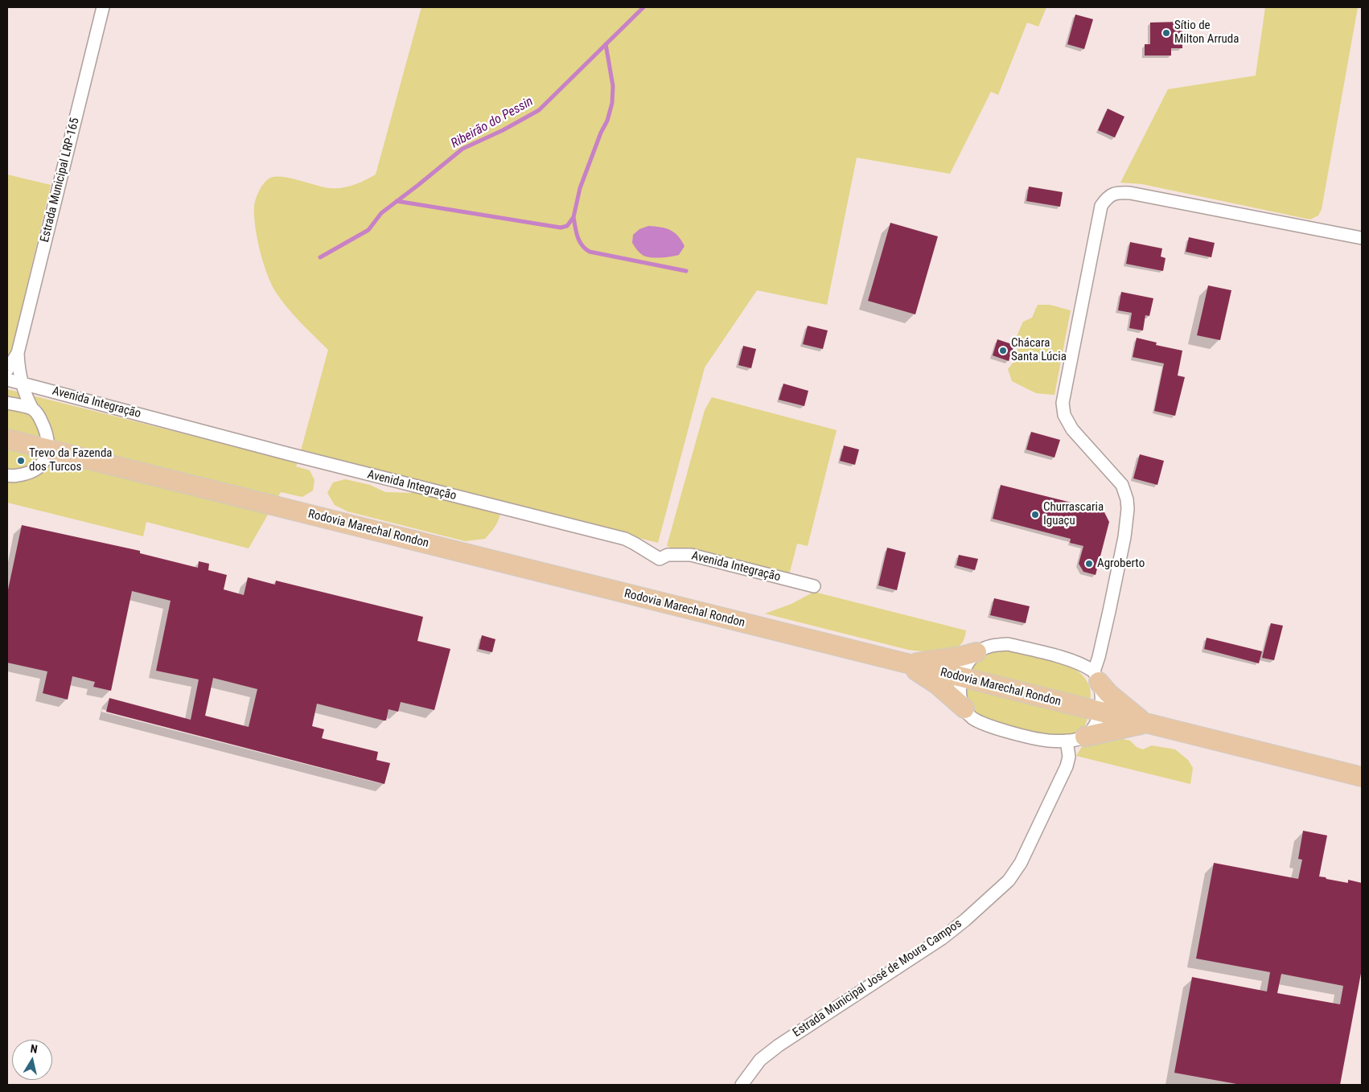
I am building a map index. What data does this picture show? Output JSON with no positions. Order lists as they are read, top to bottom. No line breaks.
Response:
{"streets":{"main road":["Rodovia Marechal Rondon"],"street":["Estrada Municipal LRP-165","Avenida Integração","Estrada Municipal José de Moura Campos"]},"crossings":[["Estrada Municipal LRP-165","Avenida Integração"],["Estrada Municipal LRP-165","Rodovia Marechal Rondon"]],"water":["Ribeirão do Pessin"],"places":["Sítio de Milton Arruda","Chácara Santa Lúcia","Trevo da Fazenda dos Turcos","Churrascaria Iguaçu","Agroberto"],"north":"top"}
